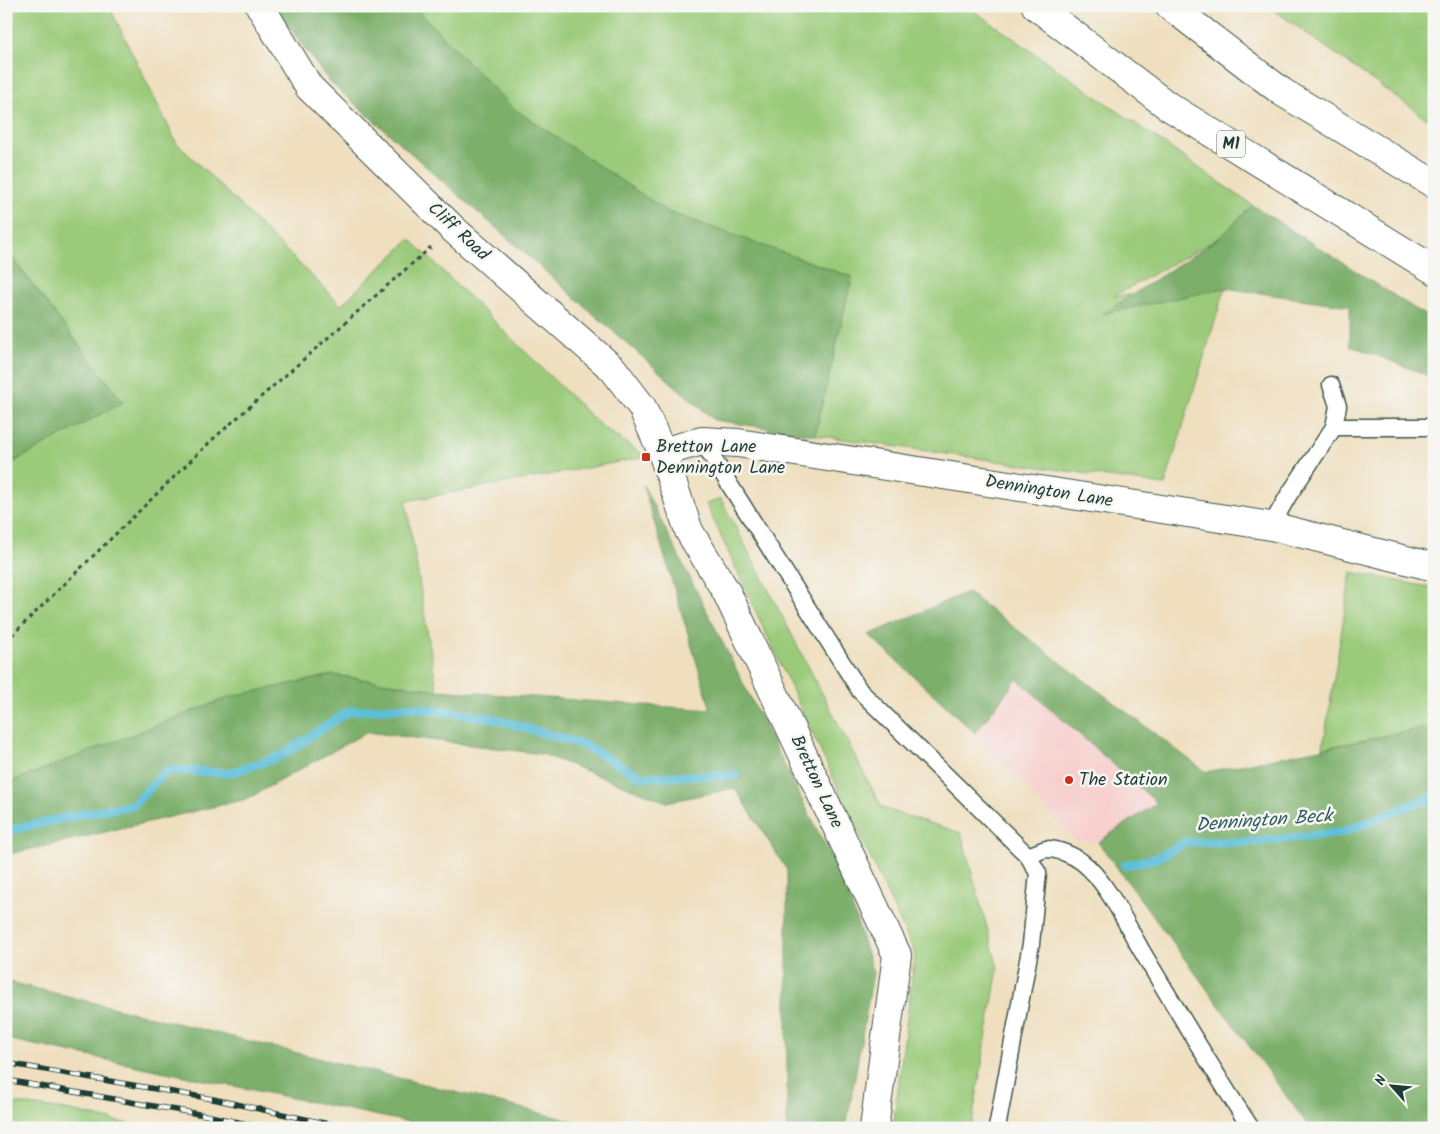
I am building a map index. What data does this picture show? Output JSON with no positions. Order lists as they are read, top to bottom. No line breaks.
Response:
{"streets":{"main road":["M1","Cliff Road","Dennington Lane","Bretton Lane"]},"crossings":[["Cliff Road","Dennington Lane"],["Cliff Road","Bretton Lane"],["Dennington Lane","Bretton Lane"]],"water":["Dennington Beck"],"places":{"transit":["Bretton Lane Dennington Lane"],"other":["The Station"]},"north":"top left"}
